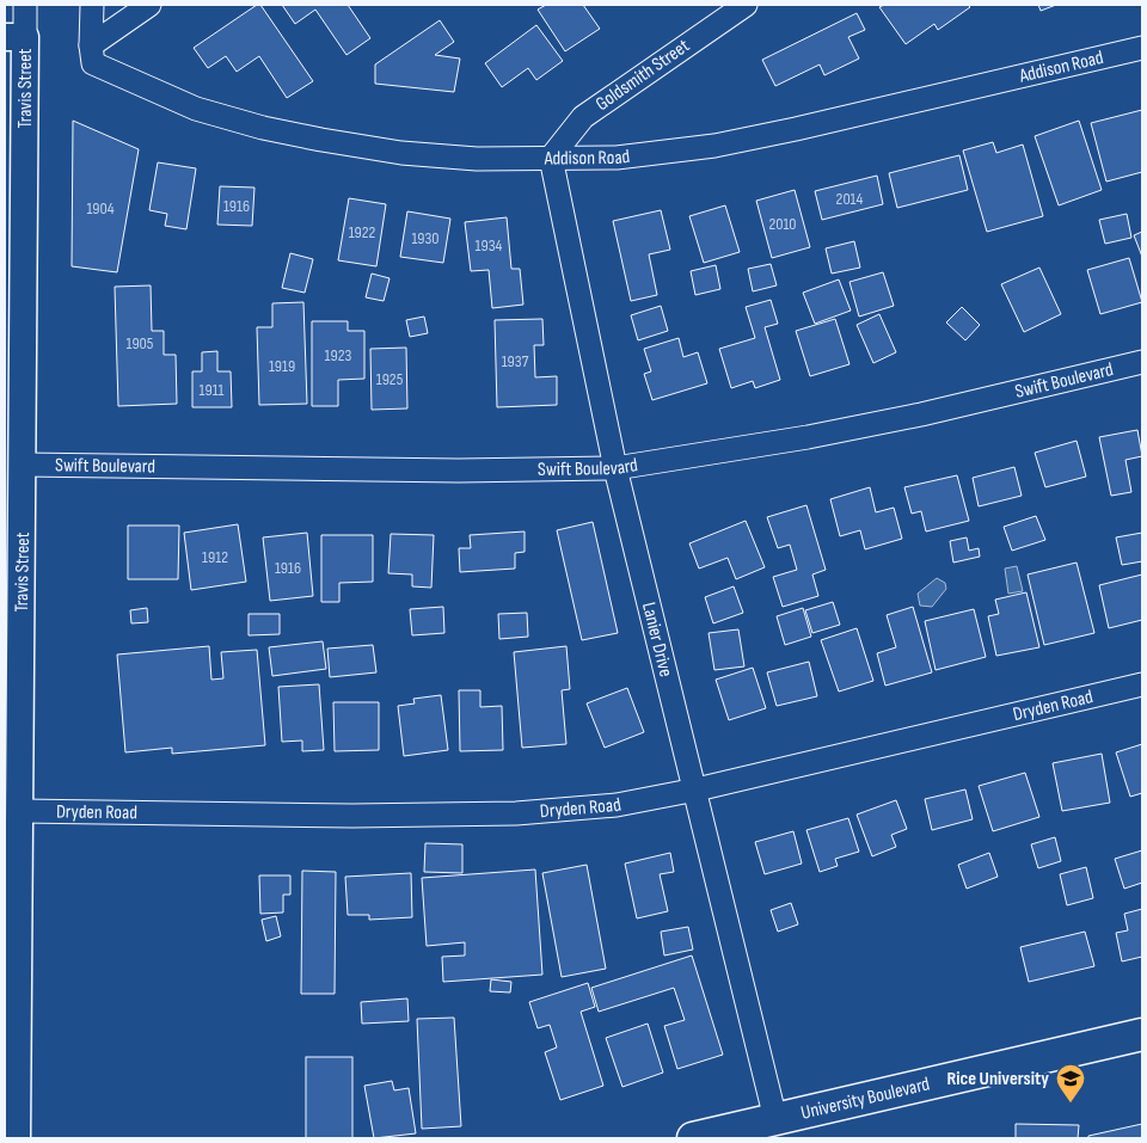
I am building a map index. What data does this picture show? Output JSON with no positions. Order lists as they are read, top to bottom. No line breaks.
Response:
{"streets":{"main road":["University Boulevard"],"street":["Addison Road","Goldsmith Street","Travis Street","Swift Boulevard","Lanier Drive","Dryden Road"]},"crossings":[["Addison Road","Goldsmith Street"],["Addison Road","Lanier Drive"],["Goldsmith Street","Lanier Drive"],["Travis Street","Swift Boulevard"],["Travis Street","Dryden Road"],["Swift Boulevard","Lanier Drive"],["Lanier Drive","Dryden Road"],["Lanier Drive","University Boulevard"]],"places":{"school or university":["Rice University"]},"house_numbers":["2014","1916","1904","2010","1922","1930","1934","1905","1923","1937","1919","1925","1911","1912","1916"]}
